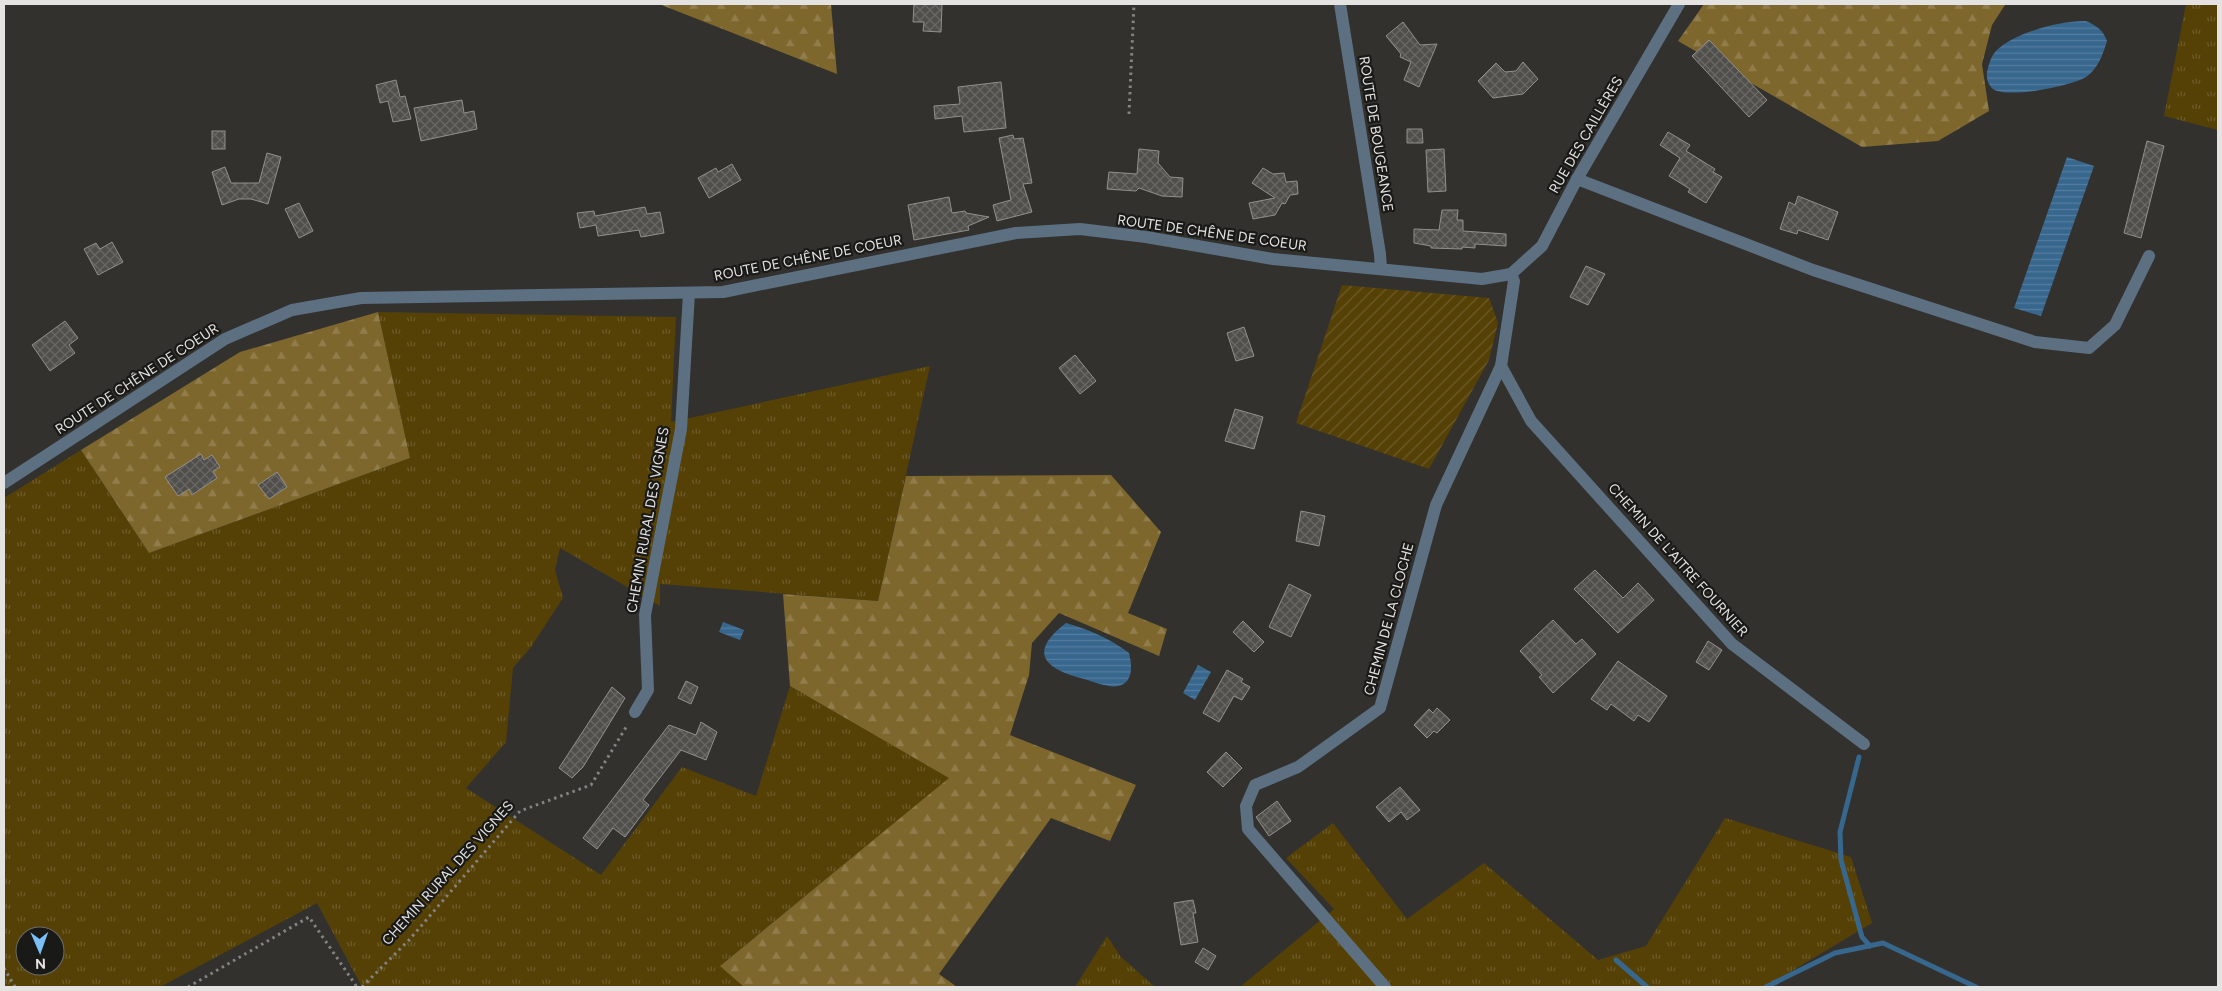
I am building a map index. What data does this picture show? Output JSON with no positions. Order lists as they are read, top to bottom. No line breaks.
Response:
{"streets":{"street":["ROUTE DE BOUGEANCE","RUE DES CAILLÈRES","ROUTE DE CHÊNE DE COEUR","CHEMIN RURAL DES VIGNES","CHEMIN DE L'AITRE FOURNIER","CHEMIN DE LA CLOCHE"]},"crossings":[["ROUTE DE BOUGEANCE","ROUTE DE CHÊNE DE COEUR"],["RUE DES CAILLÈRES","ROUTE DE CHÊNE DE COEUR"],["RUE DES CAILLÈRES","CHEMIN DE LA CLOCHE"],["ROUTE DE CHÊNE DE COEUR","CHEMIN RURAL DES VIGNES"],["ROUTE DE CHÊNE DE COEUR","CHEMIN DE LA CLOCHE"],["CHEMIN DE L'AITRE FOURNIER","CHEMIN DE LA CLOCHE"]],"north":"bottom"}
